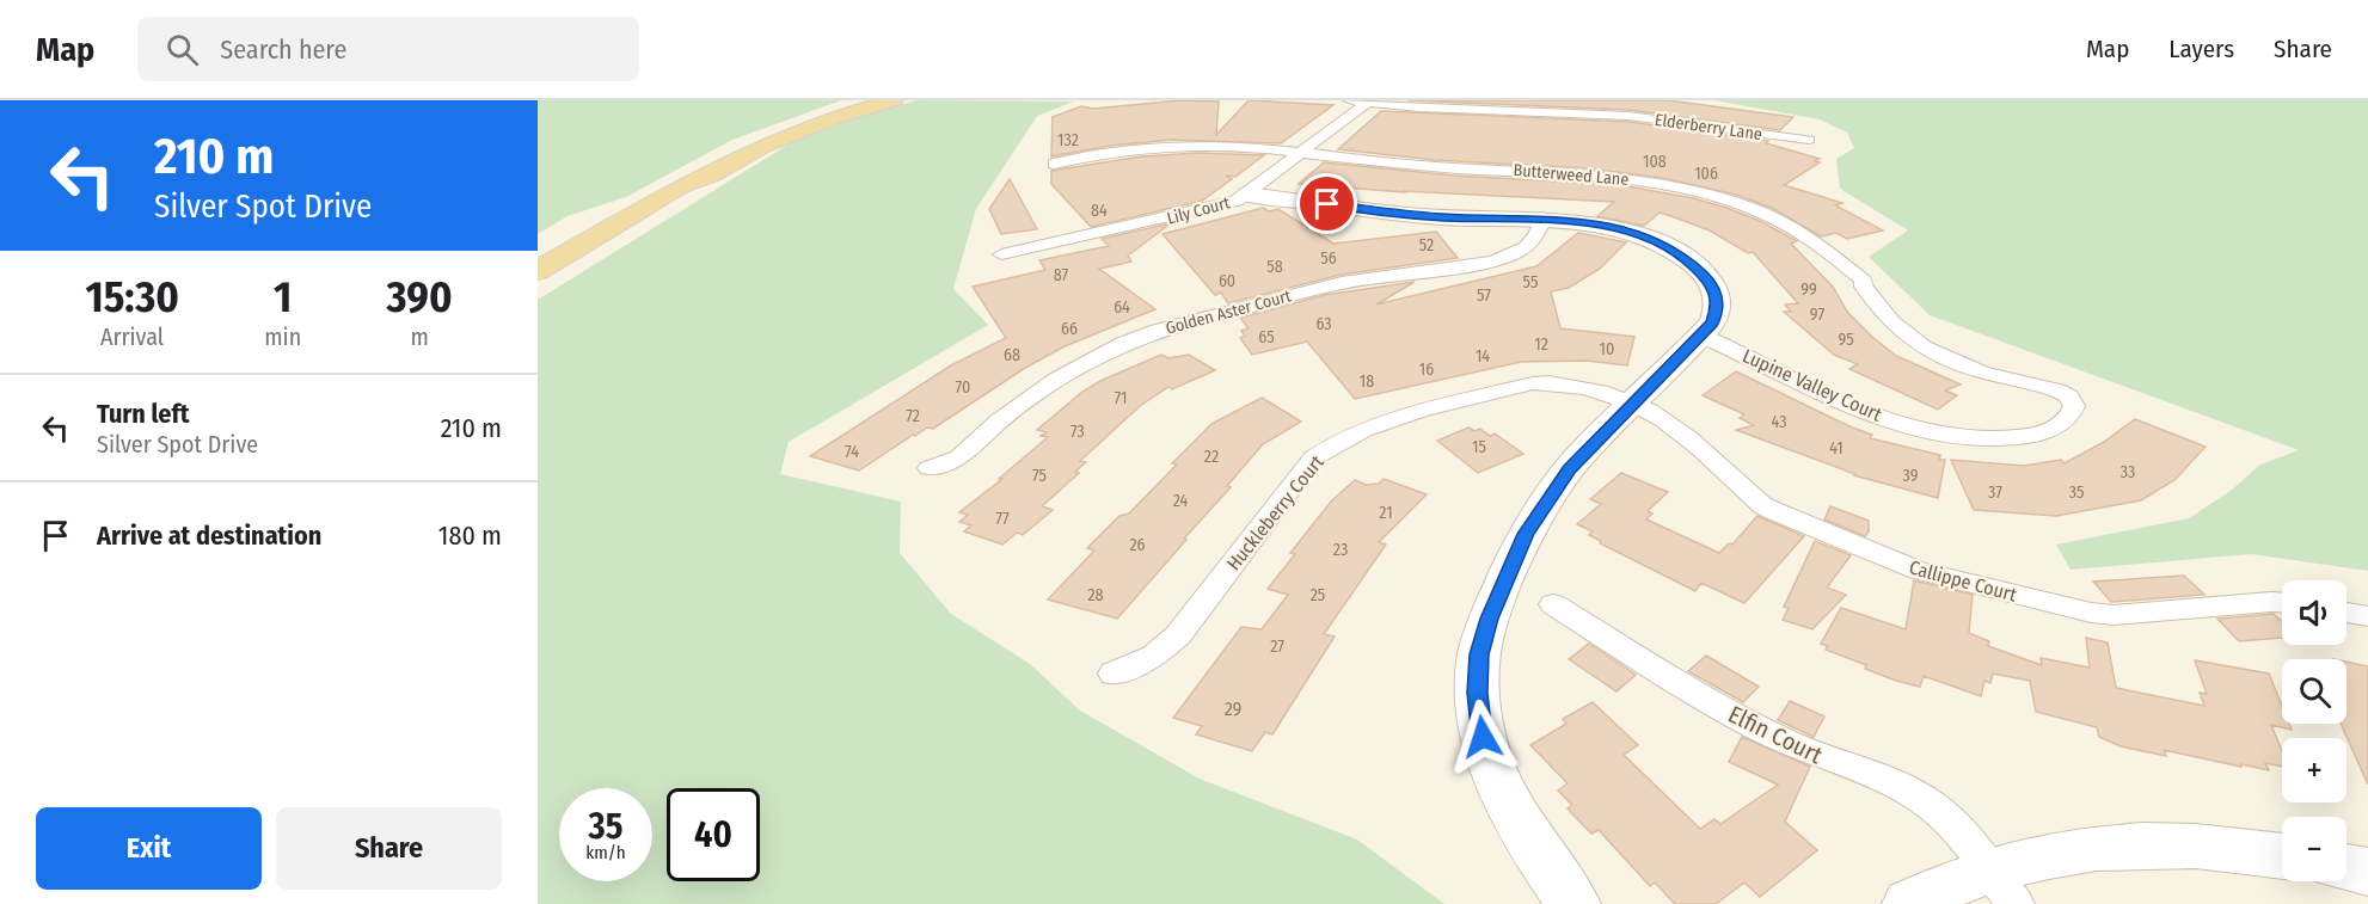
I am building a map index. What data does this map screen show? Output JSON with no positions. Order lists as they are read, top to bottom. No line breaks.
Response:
{"streets":{"street":["Elderberry Lane","Butterweed Lane","Lily Court","Golden Aster Court","Lupine Valley Court","Huckleberry Court","Callippe Court","Elfin Court"]},"crossings":[["Elderberry Lane","Lily Court"],["Butterweed Lane","Lily Court"],["Butterweed Lane","Lupine Valley Court"],["Huckleberry Court","Callippe Court"]],"house_numbers":["132","108","106","84","52","56","58","87","60","55","99","57","64","97","63","66","65","95","12","10","68","14","16","18","70","71","72","43","73","15","41","74","22","33","75","39","37","35","24","21","77","26","23","28","25","27","29"],"page":{"header":"Map","search":"Search here","nav":["Map","Layers","Share"],"turn":["210 m","Silver Spot Drive"],"eta":["15:30","Arrival","1","min","390","m"],"list":[{"name":"Turn left","note":"Silver Spot Drive","value":"210 m"},{"name":"Arrive at destination","value":"180 m"}],"map_buttons":["+","−"],"speed":"35 km/h","limit":"40","buttons":["Exit","Share"]}}
